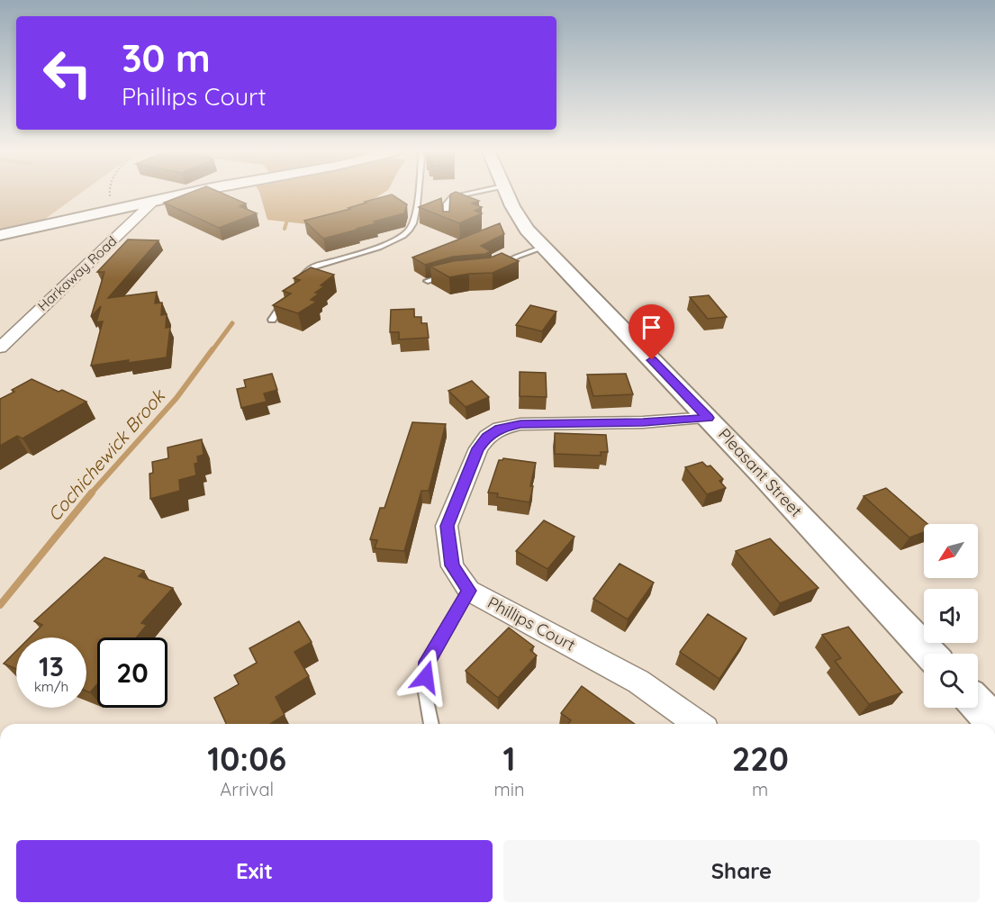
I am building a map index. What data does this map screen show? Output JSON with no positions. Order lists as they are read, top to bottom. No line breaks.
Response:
{"streets":{"street":["Harkaway Road","Pleasant Street","Phillips Court"]},"crossings":[["Pleasant Street","Phillips Court"]],"water":["Cochichewick Brook"],"north":"bottom left","page":{"turn":["30 m","Phillips Court"],"speed":"13 km/h","limit":"20","eta":["10:06","Arrival","1","min","220","m"],"buttons":["Exit","Share"]}}
